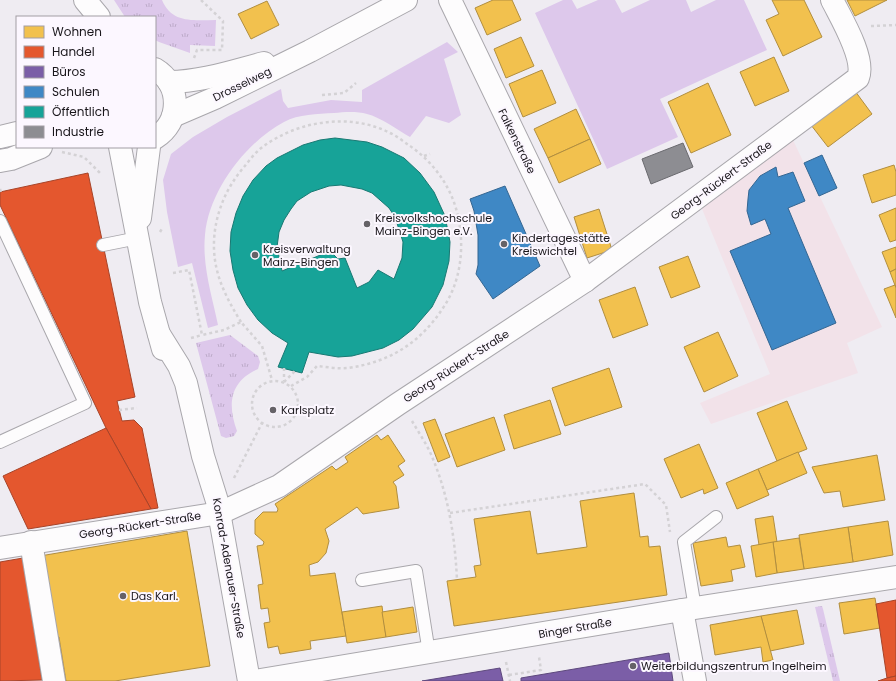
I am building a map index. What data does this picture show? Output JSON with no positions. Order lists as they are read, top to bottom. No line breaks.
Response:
{"streets":{"street":["Drosselweg","Falkenstraße","Georg-Rückert-Straße","Konrad-Adenauer-Straße","Binger Straße"]},"crossings":[["Falkenstraße","Georg-Rückert-Straße"],["Georg-Rückert-Straße","Konrad-Adenauer-Straße"]],"places":["Kreisvolkshochschule Mainz-Bingen e.V.","Kindertagesstätte Kreiswichtel","Kreisverwaltung Mainz-Bingen","Karlsplatz","Das Karl.","Weiterbildungszentrum Ingelheim"],"legend":["Wohnen","Handel","Büros","Schulen","Öffentlich","Industrie"]}
